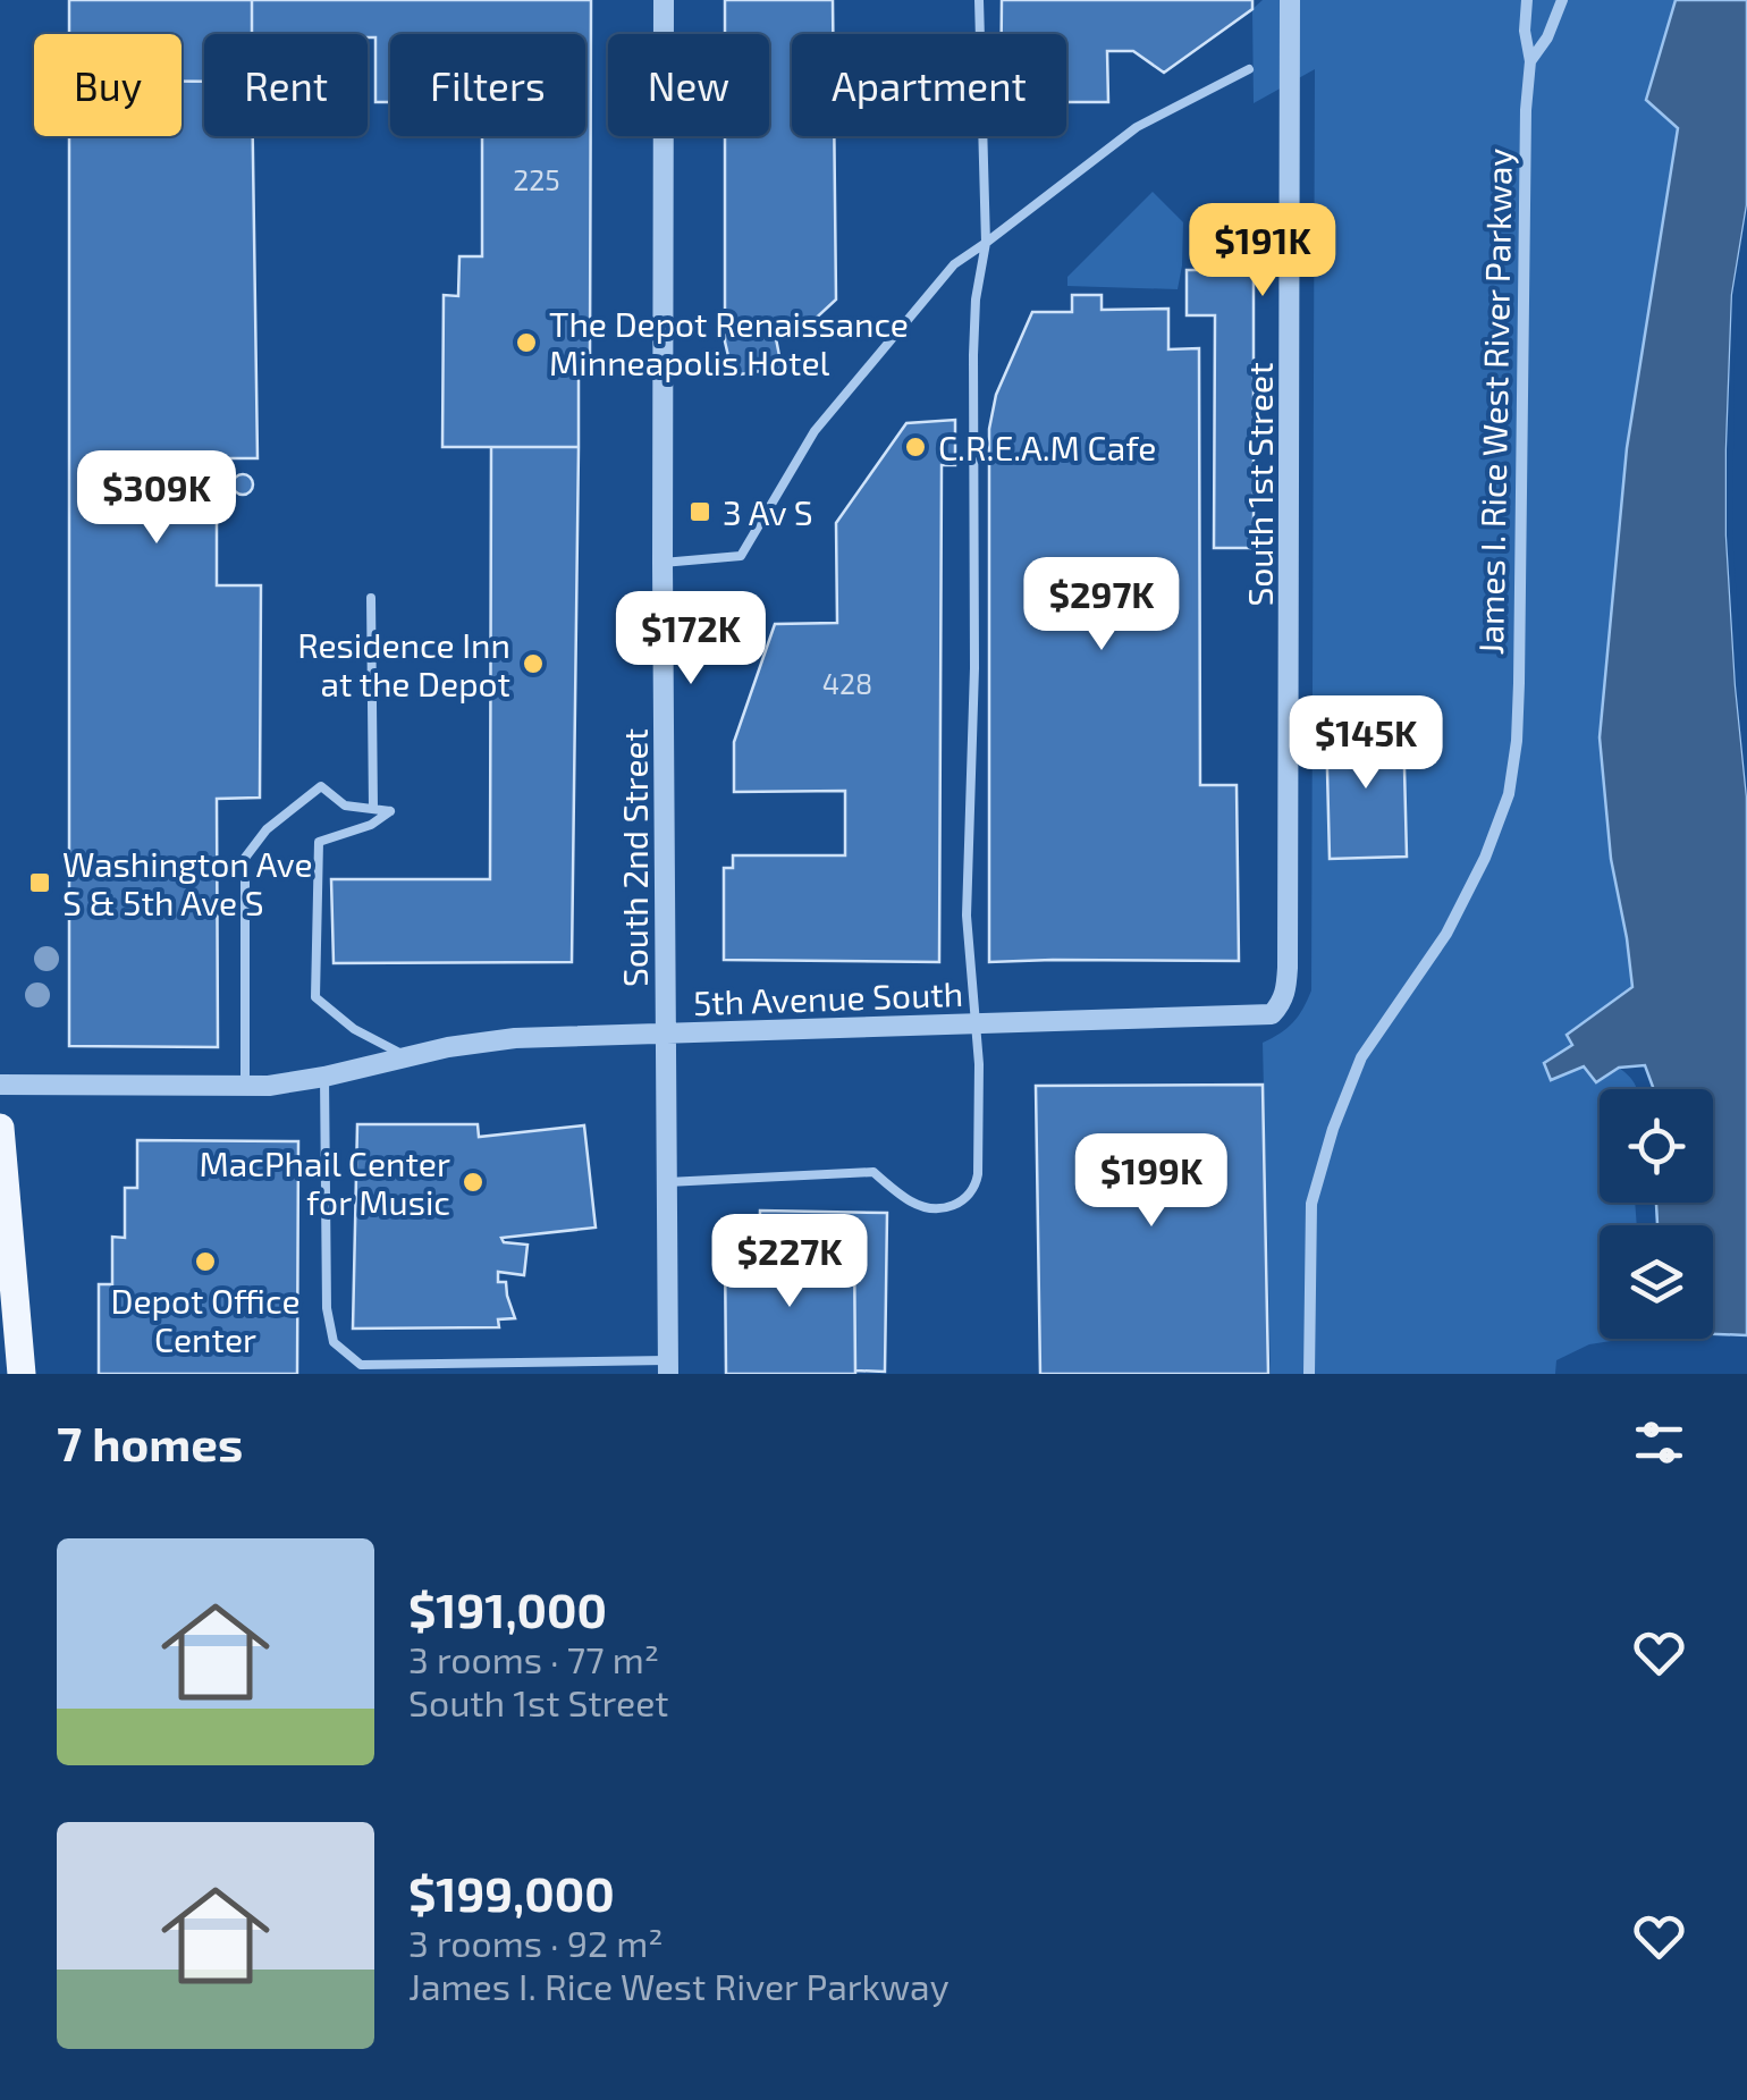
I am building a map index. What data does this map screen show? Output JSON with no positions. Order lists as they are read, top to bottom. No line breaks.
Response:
{"streets":{"street":["James I. Rice West River Parkway","South 1st Street","South 2nd Street","5th Avenue South"]},"crossings":[["South 1st Street","5th Avenue South"],["South 2nd Street","5th Avenue South"]],"places":{"other":["The Depot Renaissance Minneapolis Hotel","C.R.E.A.M Cafe","Residence Inn at the Depot","MacPhail Center for Music","Depot Office Center"],"transit":["3 Av S","Washington Ave S & 5th Ave S"]},"house_numbers":["225","428"],"page":{"chip":["Buy","Rent","Filters","New","Apartment"],"price":["$191K","$309K","$297K","$172K","$145K","$199K","$227K"],"heading":"7 homes","list":[{"name":"$191,000","note":"3 rooms · 77 m² · South 1st Street"},{"name":"$199,000","note":"3 rooms · 92 m² · James I. Rice West River Parkway"}]}}
